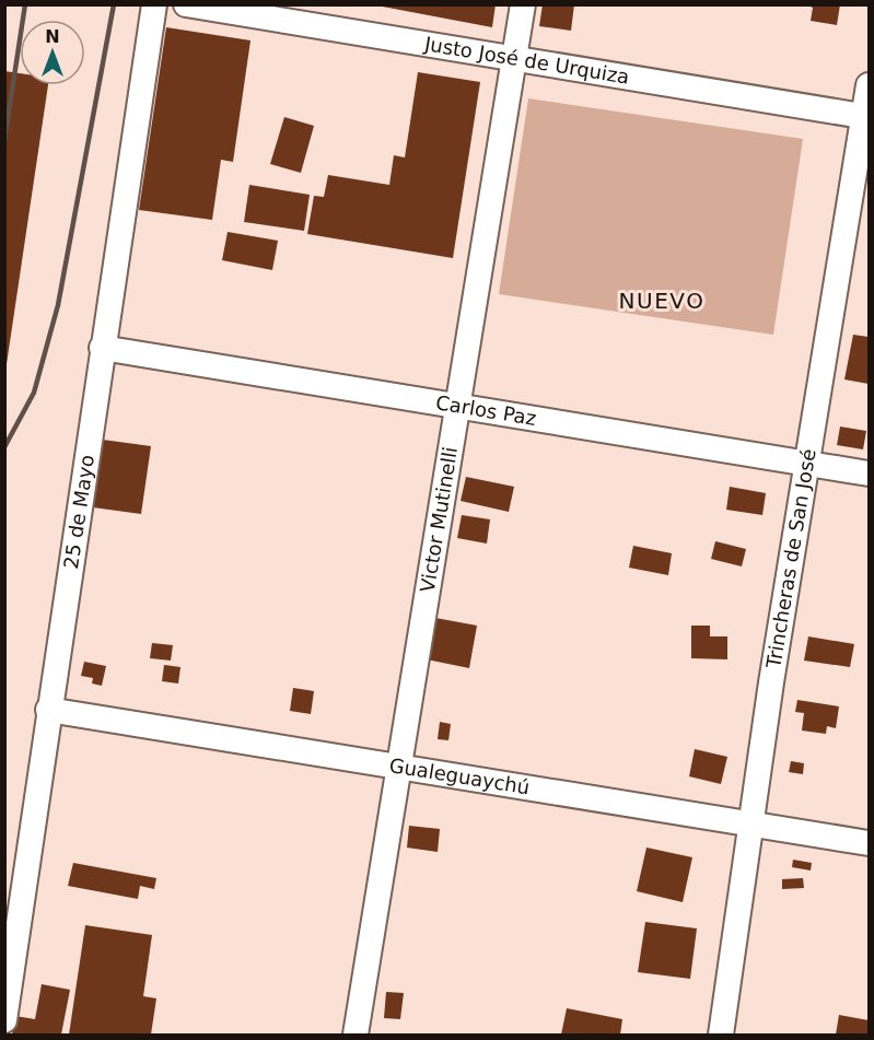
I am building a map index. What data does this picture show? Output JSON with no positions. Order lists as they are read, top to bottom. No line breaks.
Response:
{"streets":{"street":["Justo José de Urquiza","Carlos Paz","25 de Mayo","Victor Mutinelli","Trincheras de San José","Gualeguaychú"]},"crossings":[["Justo José de Urquiza","Victor Mutinelli"],["Justo José de Urquiza","Trincheras de San José"],["Carlos Paz","25 de Mayo"],["Carlos Paz","Victor Mutinelli"],["Carlos Paz","Trincheras de San José"],["25 de Mayo","Gualeguaychú"],["Victor Mutinelli","Gualeguaychú"],["Trincheras de San José","Gualeguaychú"]],"districts":["NUEVO"],"north":"top"}
